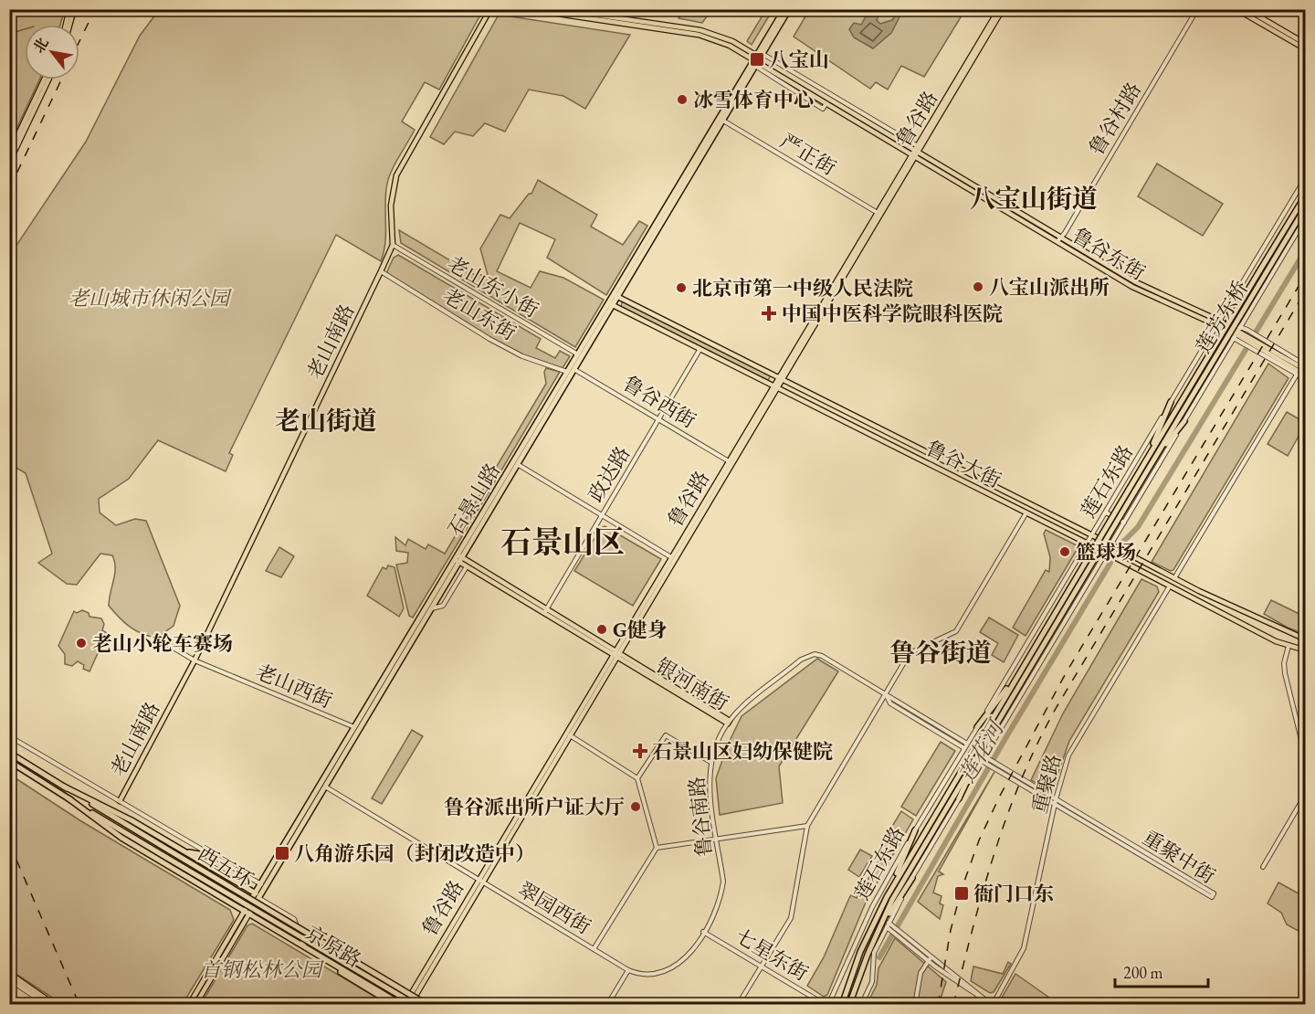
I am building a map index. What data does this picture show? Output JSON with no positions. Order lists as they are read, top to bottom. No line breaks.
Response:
{"streets":{"highway":["莲芳东桥","莲石东路","石景山路","西五环","京原路"],"main road":["鲁谷路","鲁谷东街","老山南路","鲁谷大街","银河南街"],"street":["鲁谷村路","严正街","老山东小街","老山东街","鲁谷西街","政达路","老山西街","重聚路","鲁谷南路","重聚中街","翠园西街","七星东街"]},"crossings":[["鲁谷路","严正街"],["鲁谷路","鲁谷东街"],["鲁谷路","鲁谷西街"],["鲁谷路","鲁谷大街"],["鲁谷路","银河南街"],["鲁谷路","翠园西街"],["鲁谷路","京原路"],["鲁谷村路","鲁谷东街"],["严正街","石景山路"],["鲁谷东街","莲石东路"],["鲁谷东街","石景山路"],["老山东小街","老山南路"],["老山东小街","石景山路"],["老山东街","老山南路"],["老山东街","石景山路"],["莲芳东桥","莲石东路"],["老山南路","老山西街"],["鲁谷西街","政达路"],["鲁谷西街","石景山路"],["鲁谷大街","政达路"],["鲁谷大街","莲石东路"],["鲁谷大街","石景山路"],["鲁谷大街","重聚路"],["政达路","银河南街"],["莲石东路","重聚中街"],["莲石东路","七星东街"],["石景山路","老山西街"],["石景山路","翠园西街"],["石景山路","京原路"],["银河南街","鲁谷南路"],["重聚路","重聚中街"],["鲁谷南路","翠园西街"],["鲁谷南路","七星东街"]],"districts":["八宝山街道","老山街道","石景山区","鲁谷街道"],"water":["莲花河"],"parks":["老山城市休闲公园","首钢松林公园"],"places":{"transit":["八宝山","八角游乐园（封闭改造中）","衙门口东"],"other":["冰雪体育中心","八宝山派出所","北京市第一中级人民法院","篮球场","G健身","老山小轮车赛场","鲁谷派出所户证大厅"],"health":["中国中医科学院眼科医院","石景山区妇幼保健院"]},"scale_bar":"200 m","north":"top left"}
